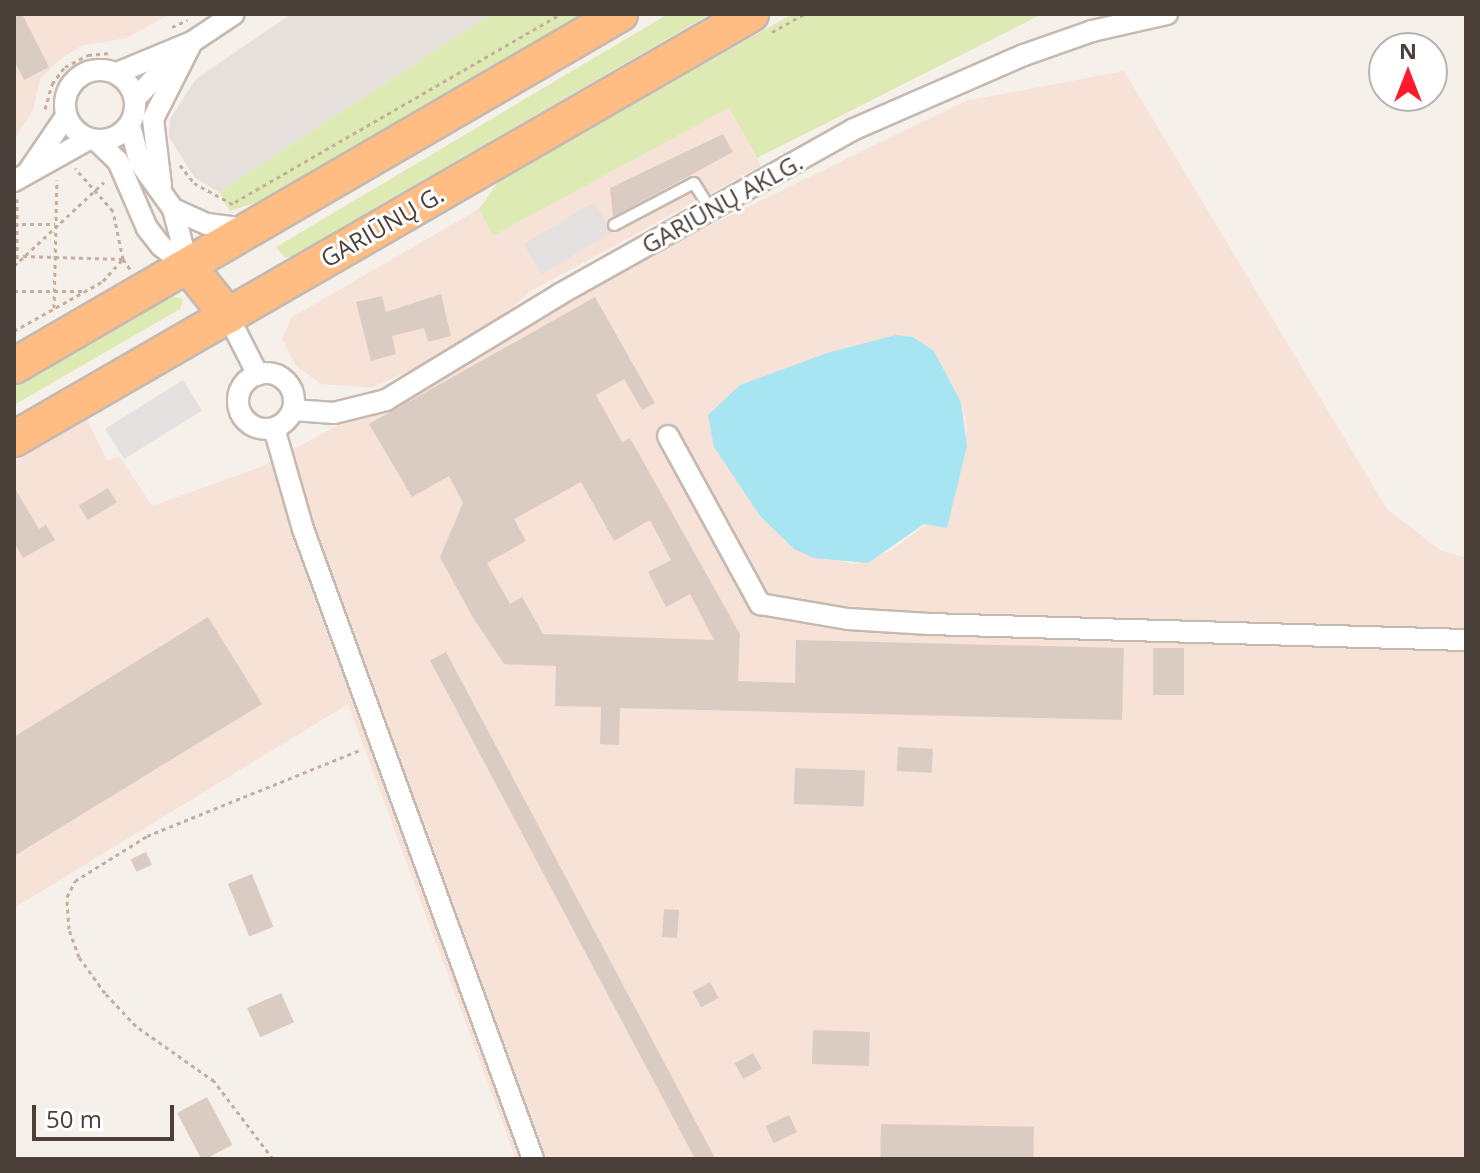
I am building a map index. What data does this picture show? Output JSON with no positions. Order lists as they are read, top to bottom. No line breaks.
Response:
{"streets":{"highway":["GARIŪNŲ G."],"street":["GARIŪNŲ AKLG."]},"scale_bar":"50 m","north":"top"}
